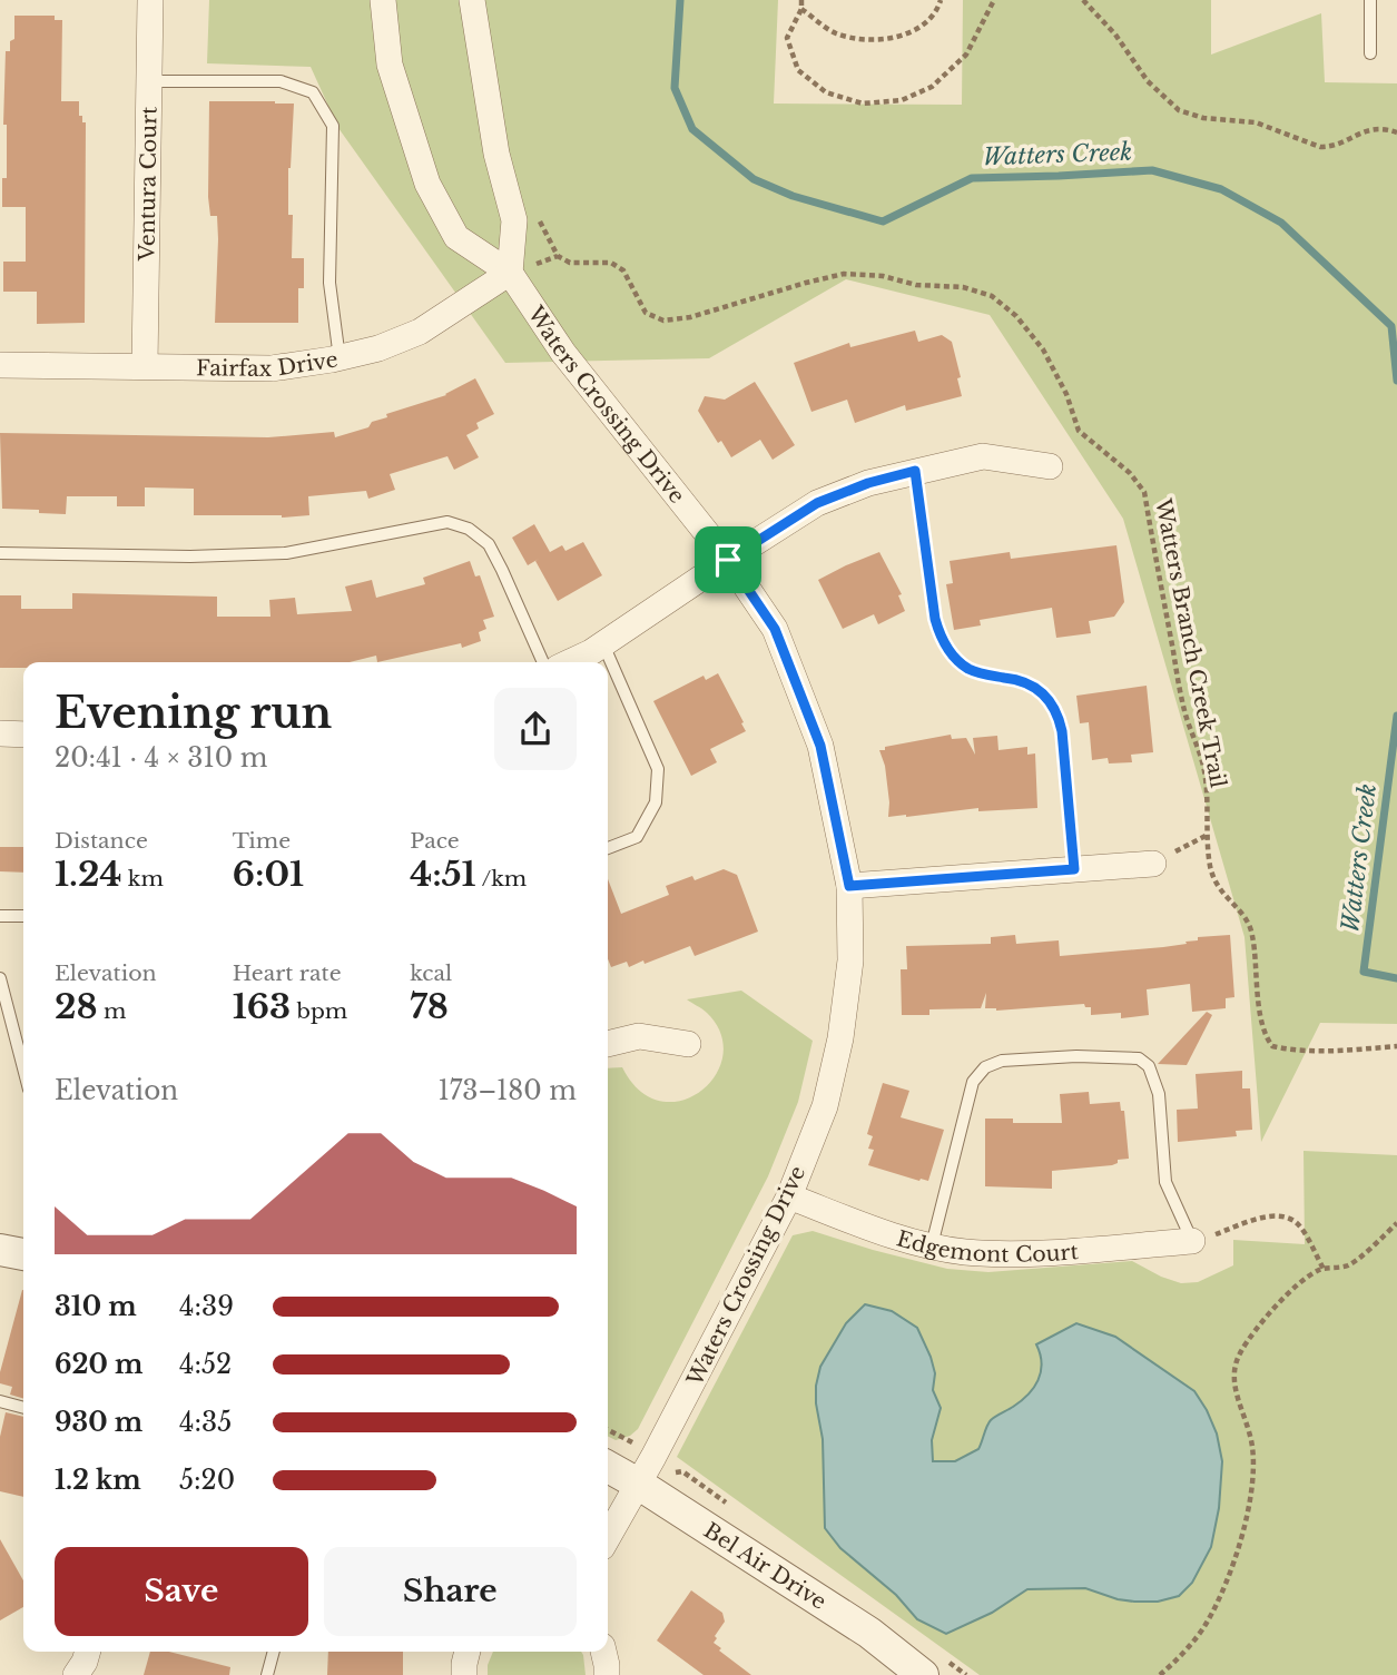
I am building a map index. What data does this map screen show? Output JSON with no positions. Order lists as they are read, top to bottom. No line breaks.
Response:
{"streets":{"street":["Ventura Court","Fairfax Drive","Waters Crossing Drive","Edgemont Court","Bel Air Drive"],"path":["Watters Branch Creek Trail"]},"crossings":[["Ventura Court","Fairfax Drive"],["Fairfax Drive","Waters Crossing Drive"],["Waters Crossing Drive","Edgemont Court"],["Waters Crossing Drive","Bel Air Drive"]],"water":["Watters Creek"],"page":{"heading":["Evening run","20:41 · 4 × 310 m"],"stats":[["Distance","1.24 km"],["Time","6:01"],["Pace","4:51 /km"],["Elevation","28 m"],["Heart rate","163 bpm"],["kcal","78"]],"chart":["Elevation","173–180 m"],"list":[{"name":"310 m","note":"4:39"},{"name":"620 m","note":"4:52"},{"name":"930 m","note":"4:35"},{"name":"1.2 km","note":"5:20"}],"buttons":["Save","Share"]}}
